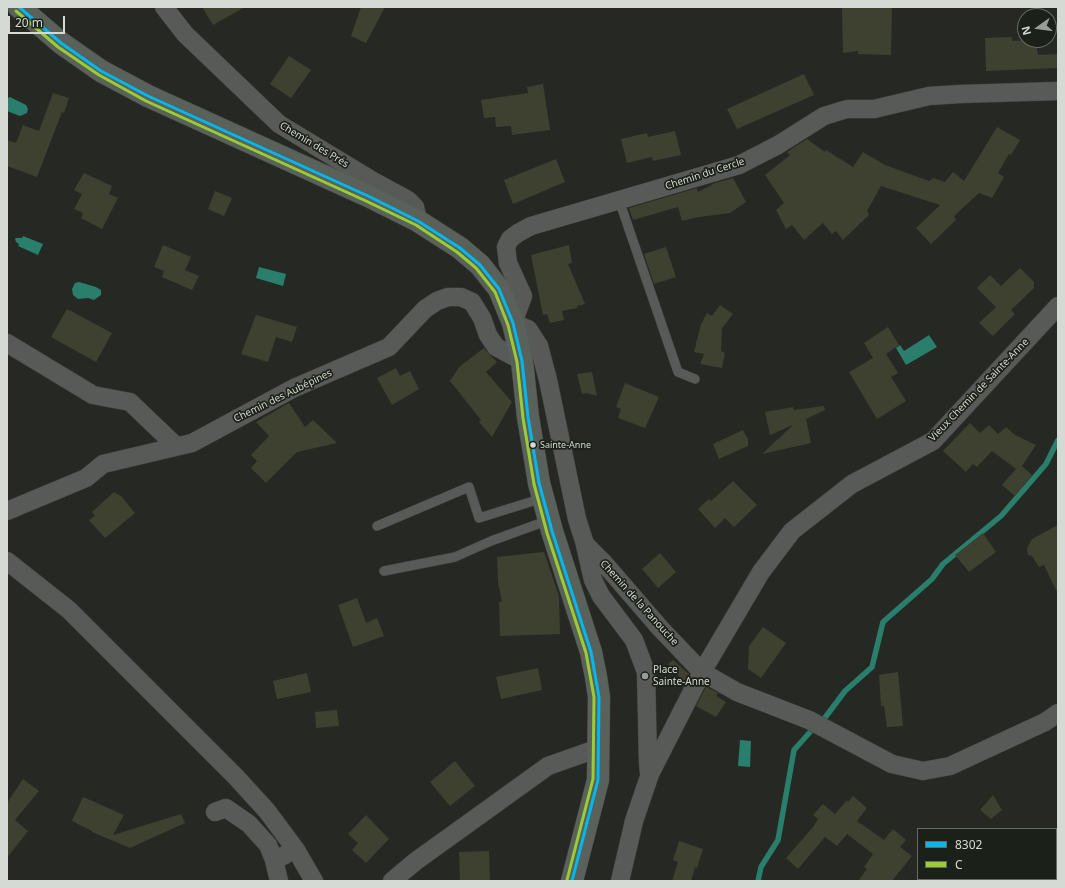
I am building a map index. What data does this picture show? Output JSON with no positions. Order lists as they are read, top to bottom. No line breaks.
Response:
{"streets":{"street":["Chemin des Prés","Chemin du Cercle","Vieux Chemin de Sainte-Anne","Chemin des Aubépines","Chemin de la Panouche"]},"crossings":[["Chemin du Cercle","Chemin de la Panouche"],["Vieux Chemin de Sainte-Anne","Chemin de la Panouche"]],"places":["Sainte-Anne","Place Sainte-Anne"],"lines":["transit line 8302","transit line C"],"legend":["8302","C"],"scale_bar":"20 m","north":"left"}
